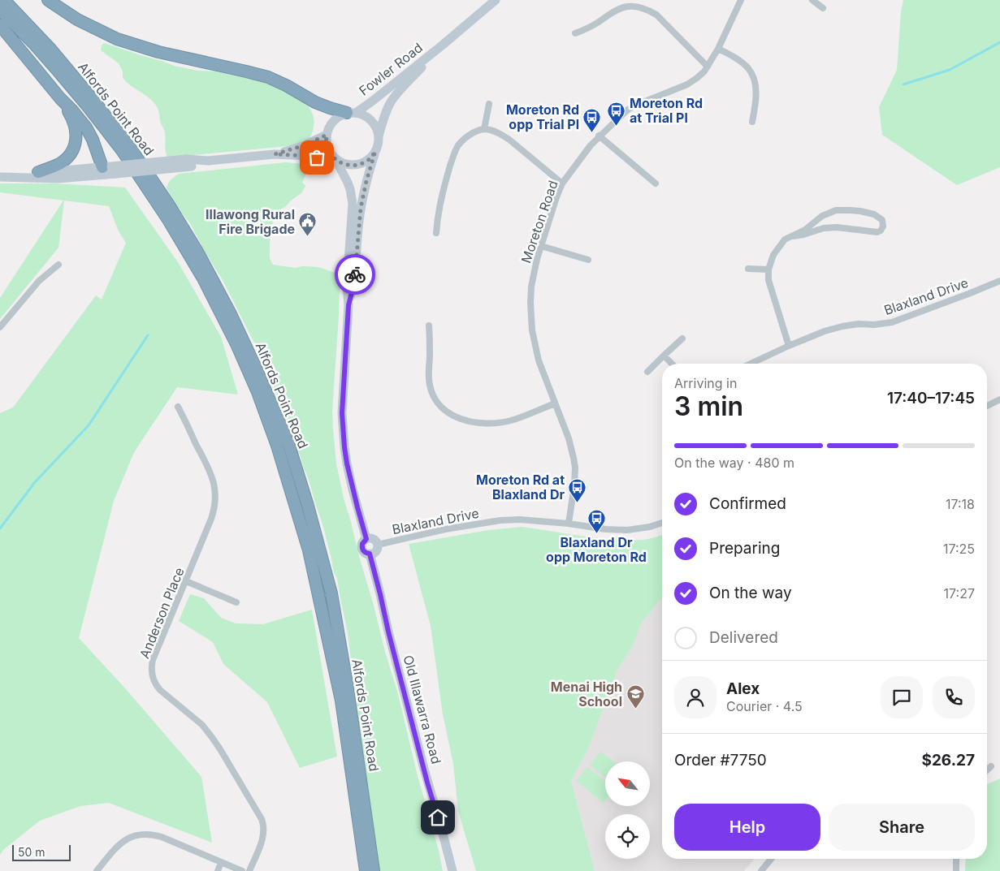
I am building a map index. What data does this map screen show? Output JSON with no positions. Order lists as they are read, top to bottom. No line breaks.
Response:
{"streets":{"highway":["Alfords Point Road"],"street":["Fowler Road","Moreton Road","Blaxland Drive","Anderson Place","Old Illawarra Road"]},"crossings":[["Moreton Road","Blaxland Drive"],["Blaxland Drive","Old Illawarra Road"]],"places":{"bus stop":["Moreton Rd at Trial Pl","Moreton Rd opp Trial Pl","Moreton Rd at Blaxland Dr","Blaxland Dr opp Moreton Rd"],"public building":["Illawong Rural Fire Brigade"],"school or university":["Menai High School"]},"scale_bar":"50 m","north":"top left","page":{"heading":["3 min","Arriving in","17:40–17:45"],"panel":["Alex","Courier · 4.5","Order #7750","$26.27"],"bar":"On the way · 480 m","list":[["Confirmed","17:18"],["Preparing","17:25"],["On the way","17:27"],"Delivered"],"buttons":["Help","Share"],"scale":"50 m"}}
